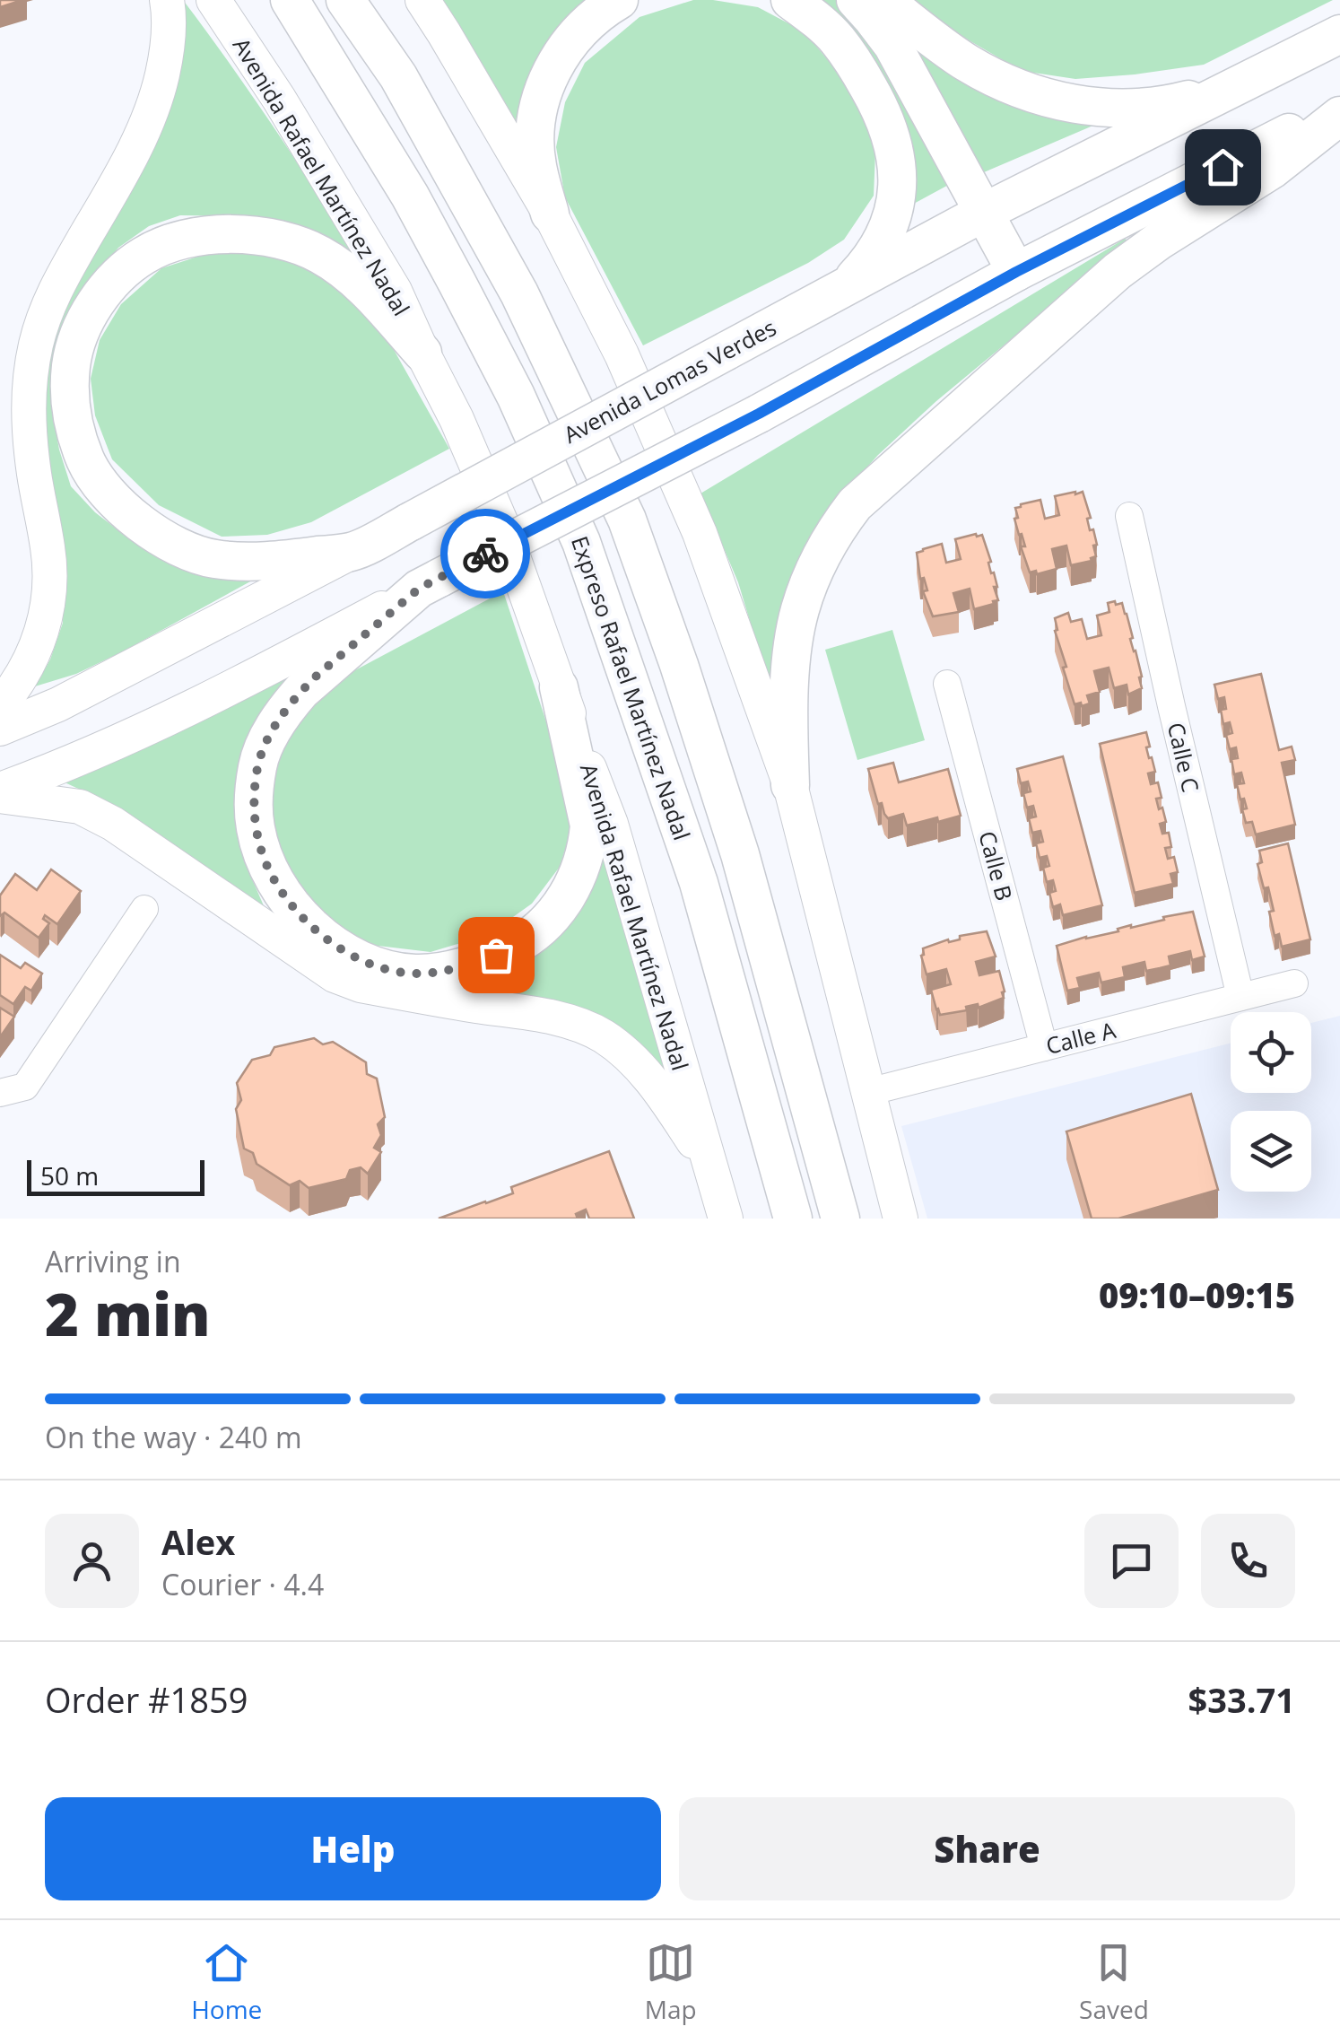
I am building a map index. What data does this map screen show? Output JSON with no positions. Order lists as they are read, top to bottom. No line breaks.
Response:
{"streets":{"highway":["Avenida Lomas Verdes","Expreso Rafael Martínez Nadal"],"main road":["Avenida Rafael Martínez Nadal"],"street":["Calle C","Calle B","Calle A"]},"crossings":[["Calle C","Calle A"],["Calle B","Calle A"]],"scale_bar":"50 m","page":{"scale":"50 m","heading":["2 min","Arriving in","09:10–09:15"],"panel":["Alex","Courier · 4.4","Order #1859","$33.71"],"bar":"On the way · 240 m","buttons":["Help","Share"],"tabs":["Home","Map","Saved"]}}
